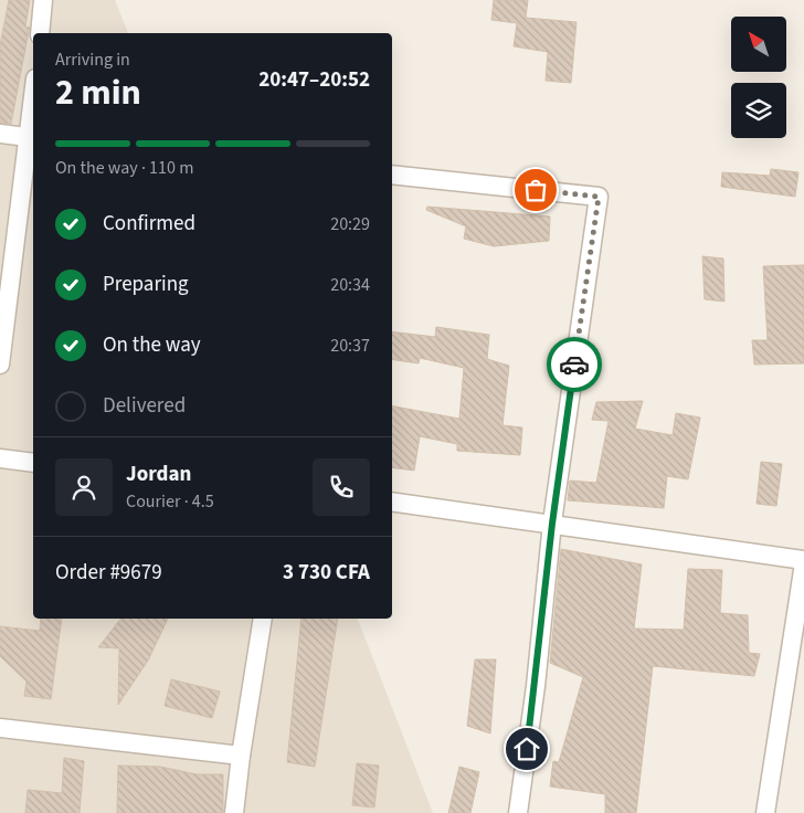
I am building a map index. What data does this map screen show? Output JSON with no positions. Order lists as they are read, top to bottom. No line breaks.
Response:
{"north":"top left","page":{"heading":["2 min","Arriving in","20:47–20:52"],"panel":["Jordan","Courier · 4.5","Order #9679","3 730 CFA"],"bar":"On the way · 110 m","list":[["Confirmed","20:29"],["Preparing","20:34"],["On the way","20:37"],"Delivered"]}}
